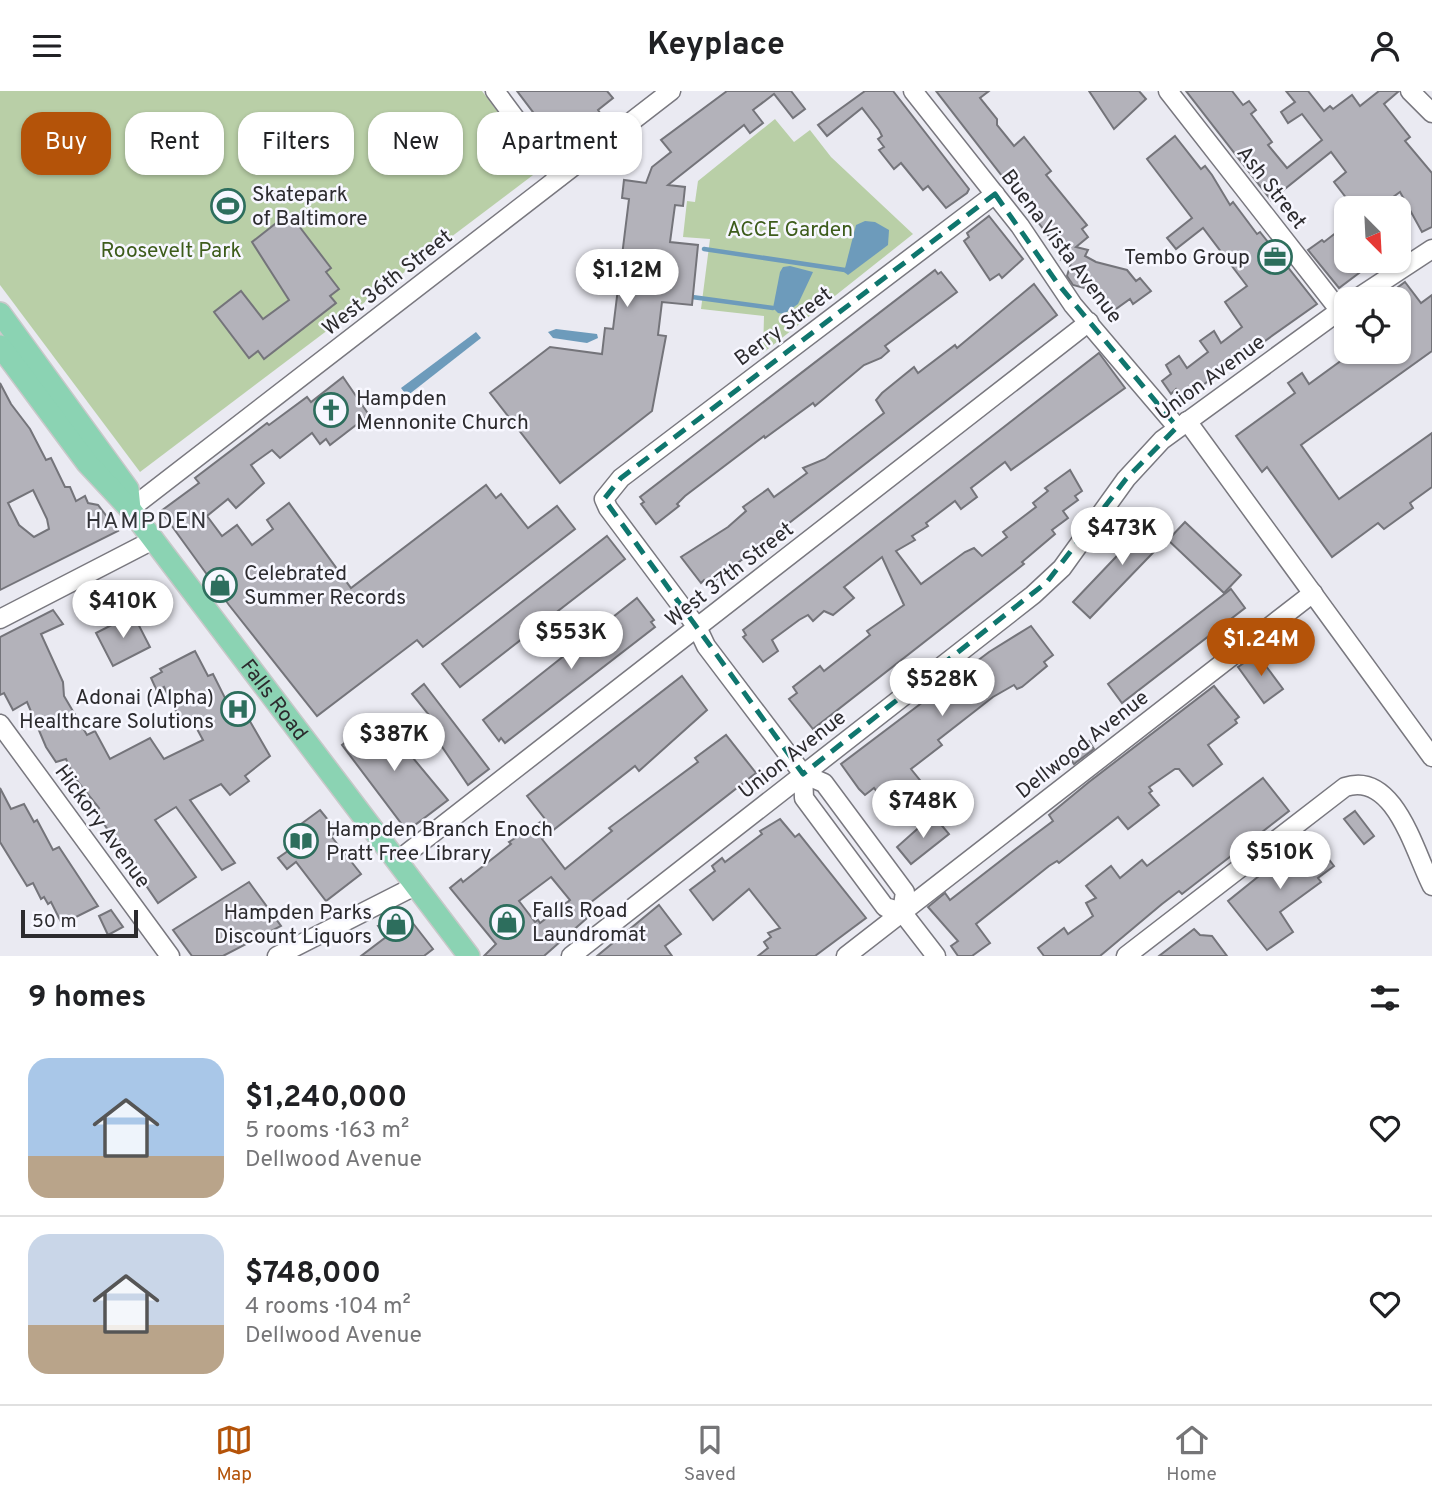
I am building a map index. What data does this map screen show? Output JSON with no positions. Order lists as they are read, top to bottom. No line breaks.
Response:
{"streets":{"main road":["Falls Road"],"street":["Ash Street","Buena Vista Avenue","West 36th Street","Berry Street","Union Avenue","West 37th Street","Dellwood Avenue","Hickory Avenue"]},"crossings":[["Buena Vista Avenue","Berry Street"],["Buena Vista Avenue","Union Avenue"],["Buena Vista Avenue","West 37th Street"],["Buena Vista Avenue","Dellwood Avenue"],["West 36th Street","Falls Road"],["Berry Street","West 37th Street"],["West 37th Street","Falls Road"]],"districts":["HAMPDEN"],"parks":["ACCE Garden","Roosevelt Park"],"places":{"sports":["Skatepark of Baltimore"],"office":["Tembo Group"],"church":["Hampden Mennonite Church"],"shop":["Celebrated Summer Records","Falls Road Laundromat","Hampden Parks Discount Liquors"],"hospital":["Adonai (Alpha) Healthcare Solutions"],"library":["Hampden Branch Enoch Pratt Free Library"]},"scale_bar":"50 m","north":"bottom right","page":{"header":"Keyplace","chip":["Buy","Rent","Filters","New","Apartment"],"price":["$1.12M","$473K","$410K","$553K","$1.24M","$528K","$387K","$748K","$510K"],"scale":"50 m","heading":"9 homes","list":[{"name":"$1,240,000","note":"5 rooms · 163 m² · Dellwood Avenue"},{"name":"$748,000","note":"4 rooms · 104 m² · Dellwood Avenue"}],"tabs":["Map","Saved","Home"]}}
